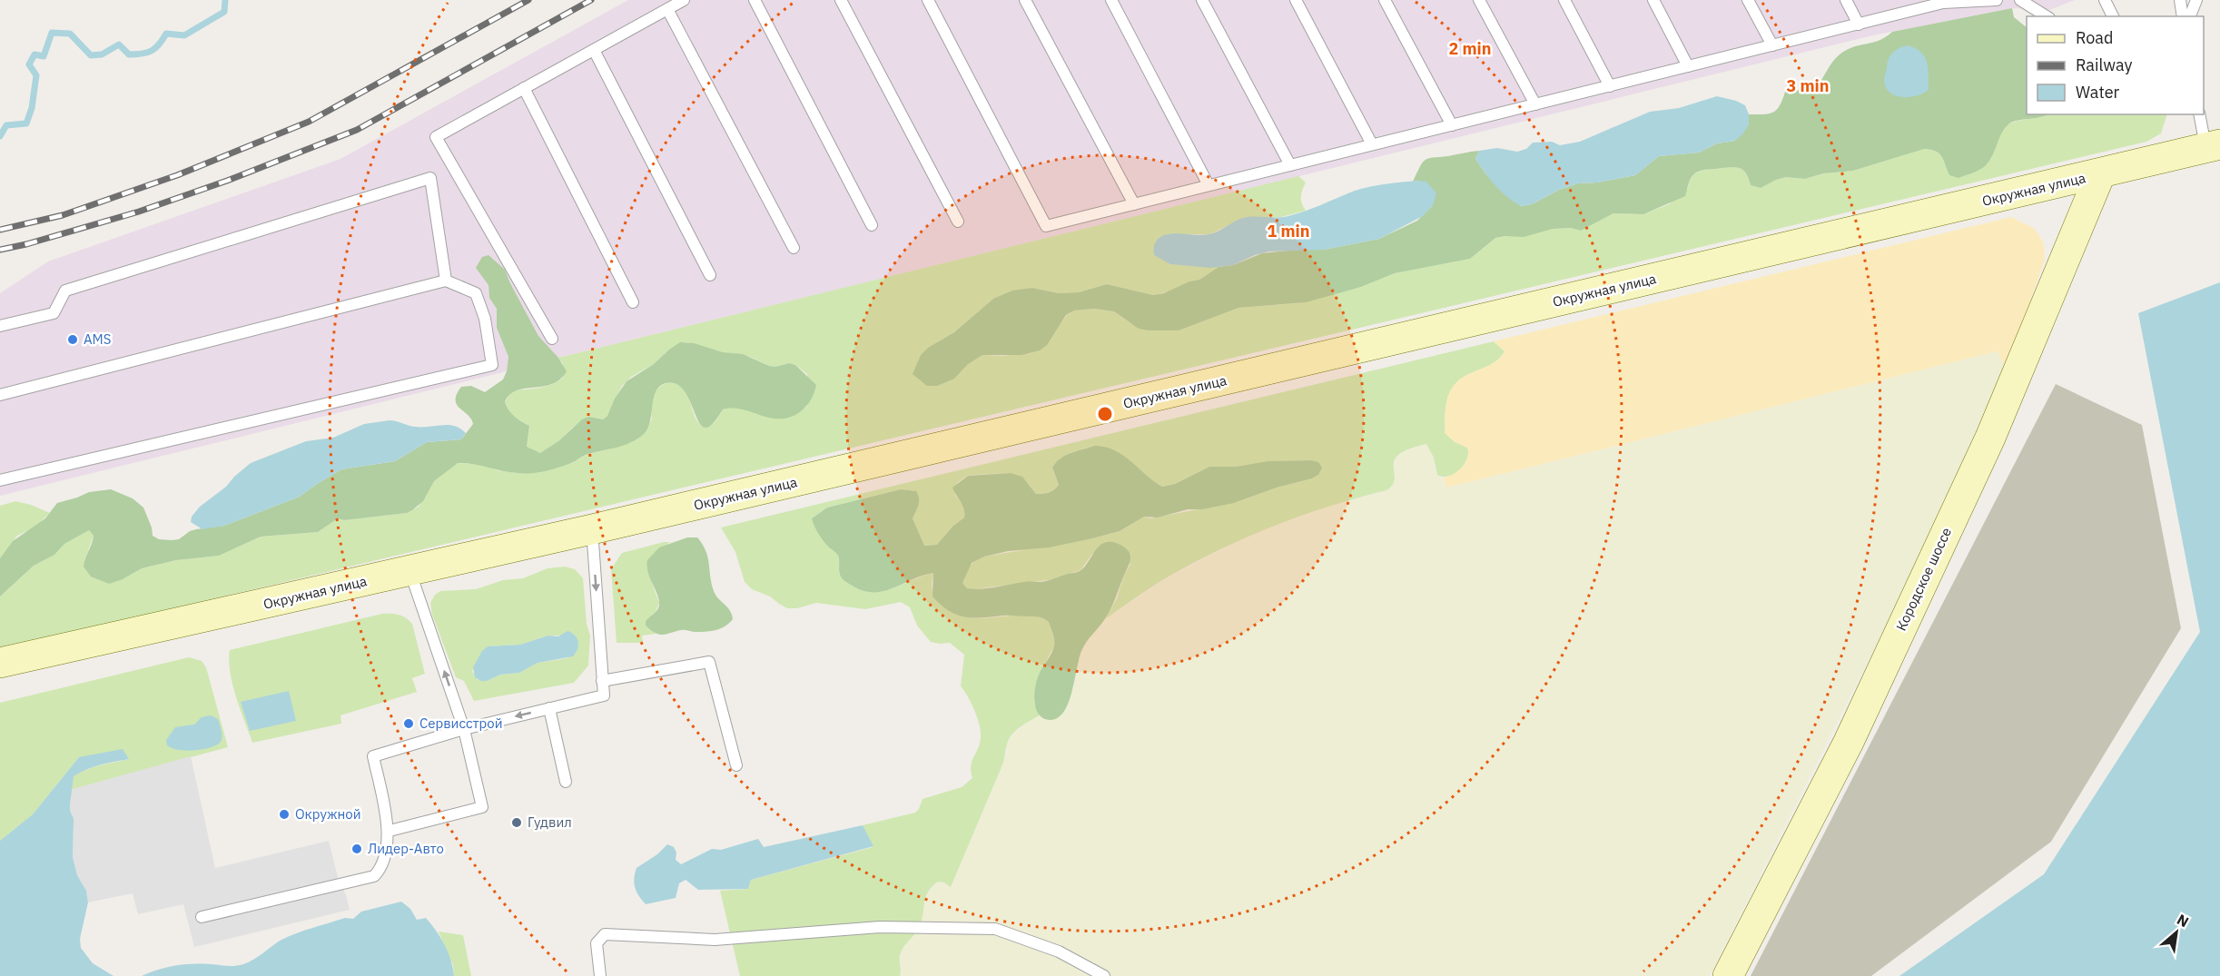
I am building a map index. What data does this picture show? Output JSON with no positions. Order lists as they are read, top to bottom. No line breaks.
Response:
{"streets":{"main road":["Окружная улица","Кородское шоссе"]},"crossings":[["Окружная улица","Кородское шоссе"]],"places":["AMS","Сервисстрой","Окружной","Гудвил","Лидер-Авто"],"legend":["Road","Railway","Water"],"north":"top right","rings":["2 min","3 min","1 min"]}
